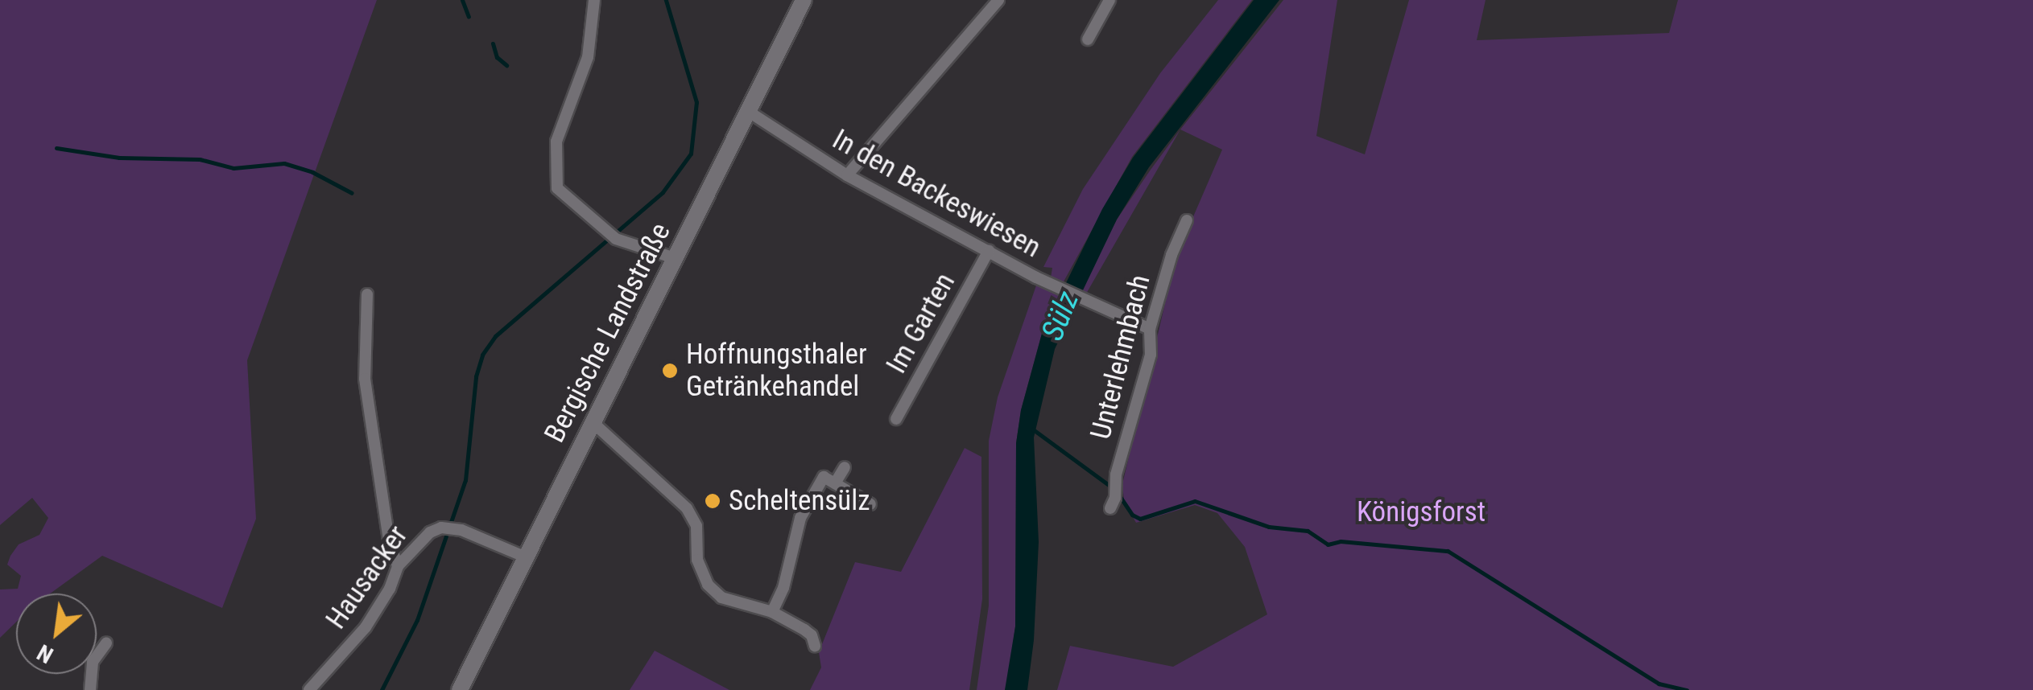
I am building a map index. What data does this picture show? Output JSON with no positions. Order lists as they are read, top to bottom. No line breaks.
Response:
{"streets":{"main road":["Bergische Landstraße"],"street":["In den Backeswiesen","Im Garten","Unterlehmbach","Hausacker"]},"crossings":[["In den Backeswiesen","Im Garten"],["In den Backeswiesen","Bergische Landstraße"],["In den Backeswiesen","Unterlehmbach"],["Bergische Landstraße","Hausacker"]],"water":["Sülz"],"parks":["Königsforst"],"places":["Hoffnungsthaler Getränkehandel","Scheltensülz"],"north":"bottom left"}
